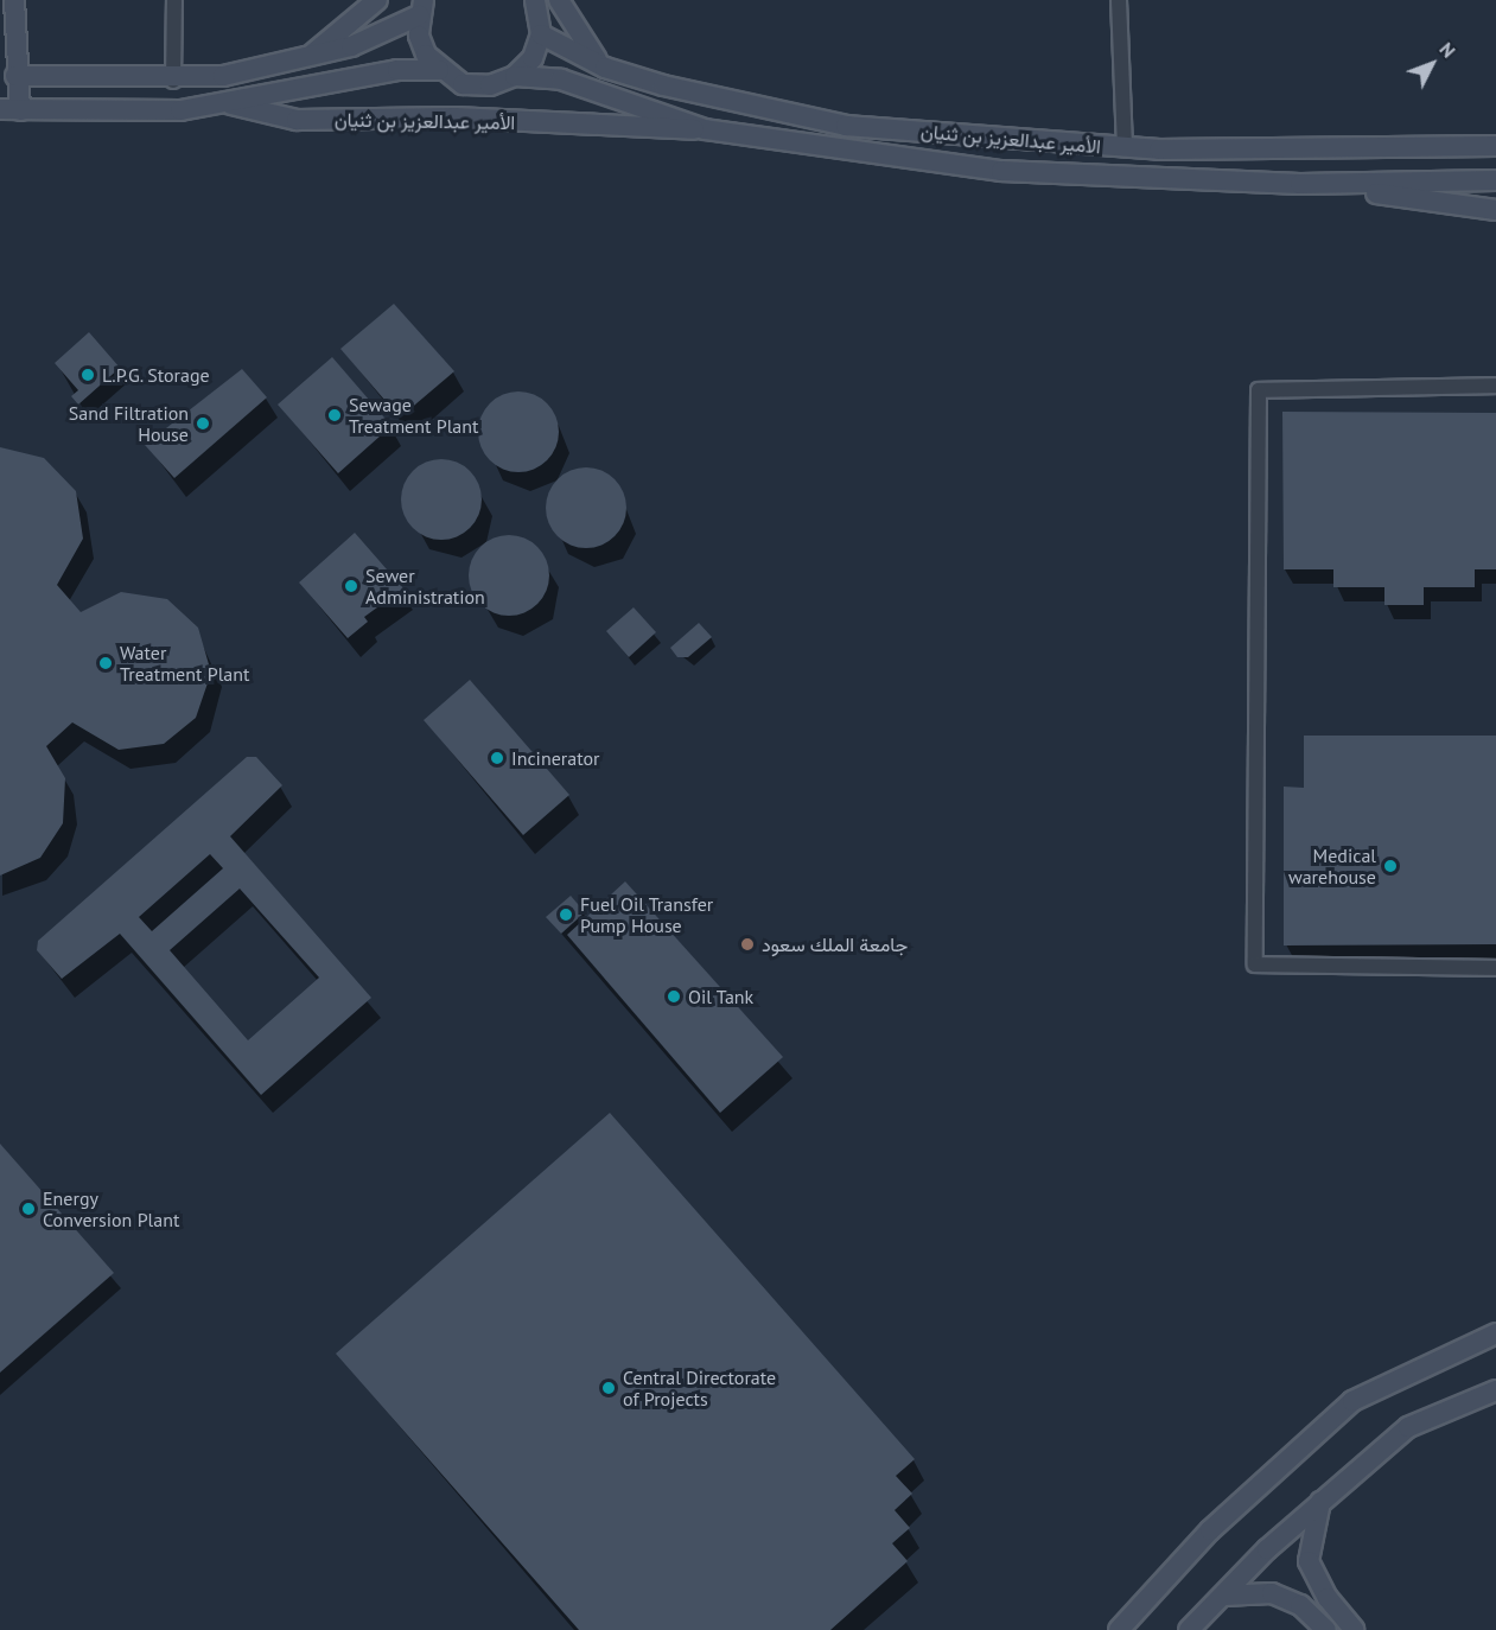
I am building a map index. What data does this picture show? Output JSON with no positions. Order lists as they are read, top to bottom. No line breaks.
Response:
{"streets":{"street":["الأمير عبدالعزيز بن ثنيان"]},"places":["L.P.G. Storage","Sewage Treatment Plant","Sand Filtration House","Sewer Administration","Water Treatment Plant","Incinerator","Medical warehouse","Fuel Oil Transfer Pump House","جامعة الملك سعود","Oil Tank","Energy Conversion Plant","Central Directorate of Projects"],"north":"top right"}
